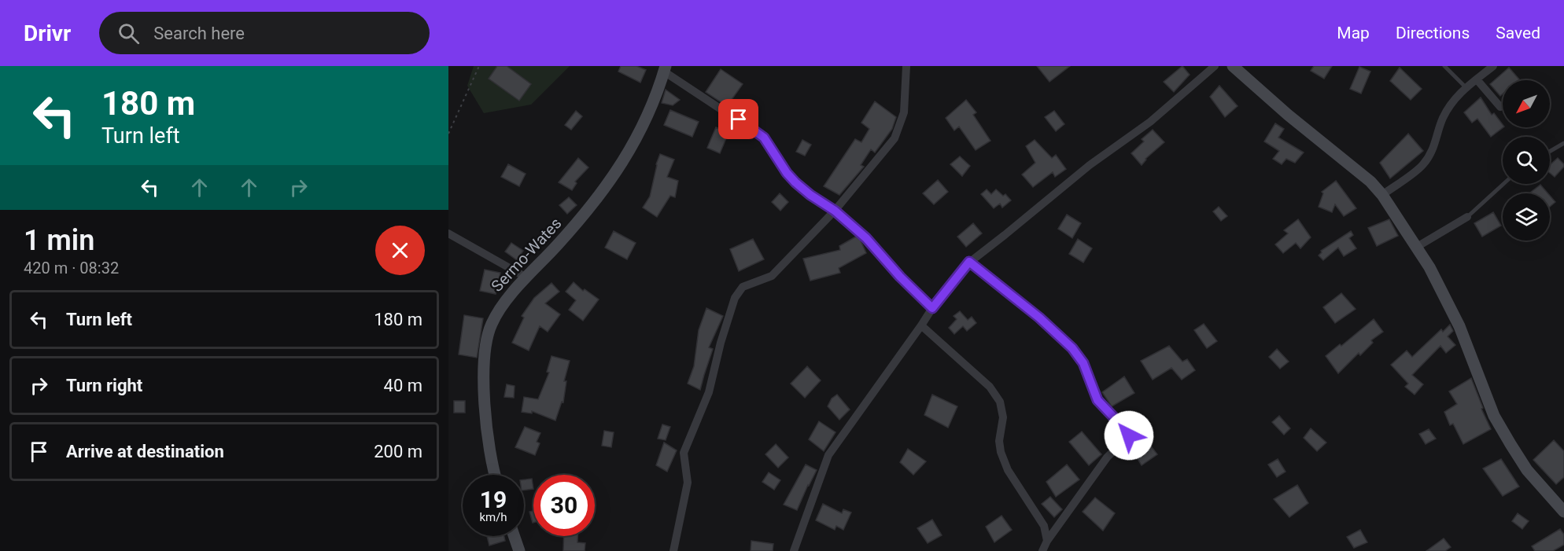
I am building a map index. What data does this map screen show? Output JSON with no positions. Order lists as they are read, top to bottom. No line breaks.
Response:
{"streets":{"street":["Sermo-Wates"]},"north":"bottom left","page":{"header":"Drivr","search":"Search here","nav":["Map","Directions","Saved"],"turn":["180 m","Turn left"],"heading":["1 min","420 m · 08:32"],"list":[{"name":"Turn left","value":"180 m"},{"name":"Turn right","value":"40 m"},{"name":"Arrive at destination","value":"200 m"}],"speed":"19 km/h","limit":"30"}}
